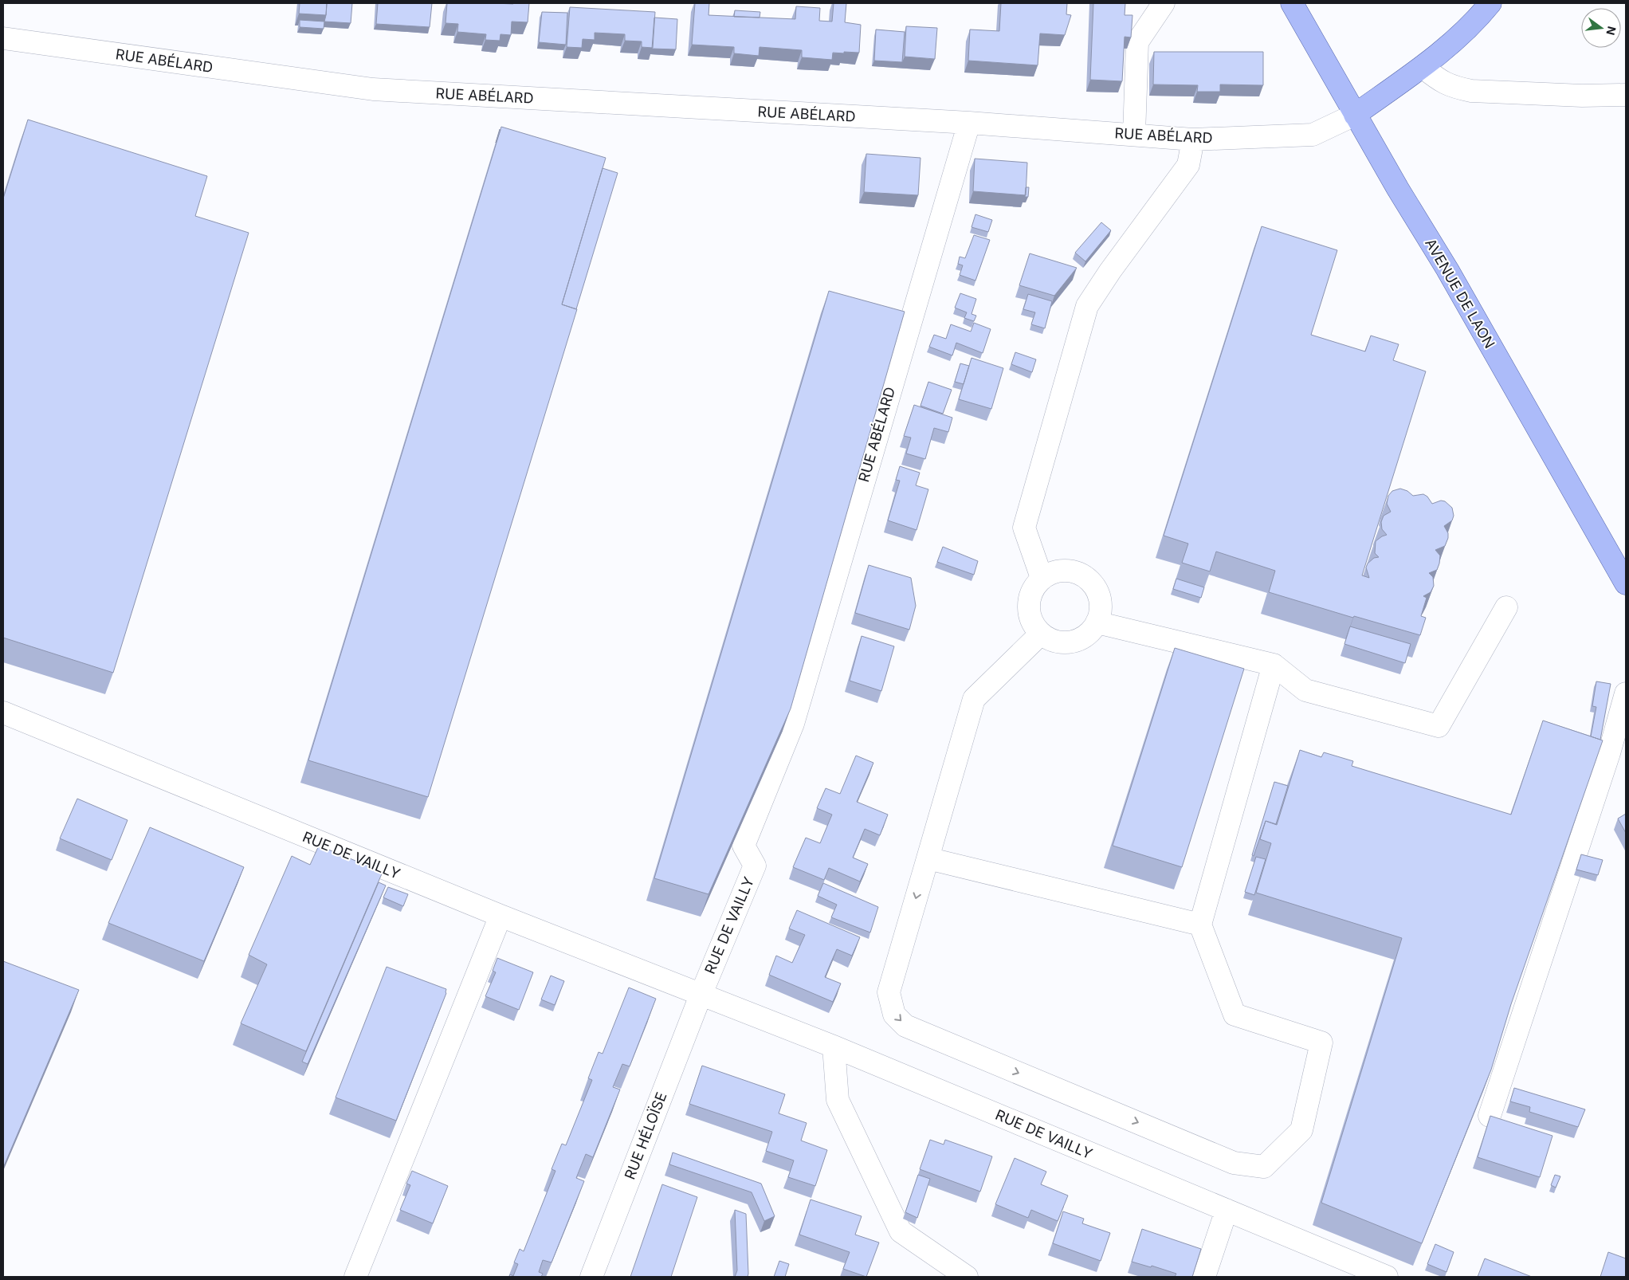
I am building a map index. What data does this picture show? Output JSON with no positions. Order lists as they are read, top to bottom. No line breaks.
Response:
{"streets":{"main road":["AVENUE DE LAON"],"street":["RUE ABÉLARD","RUE DE VAILLY","RUE HÉLOÏSE"]},"crossings":[["RUE ABÉLARD","AVENUE DE LAON"],["RUE ABÉLARD","RUE DE VAILLY"],["RUE DE VAILLY","RUE HÉLOÏSE"]],"north":"right"}
